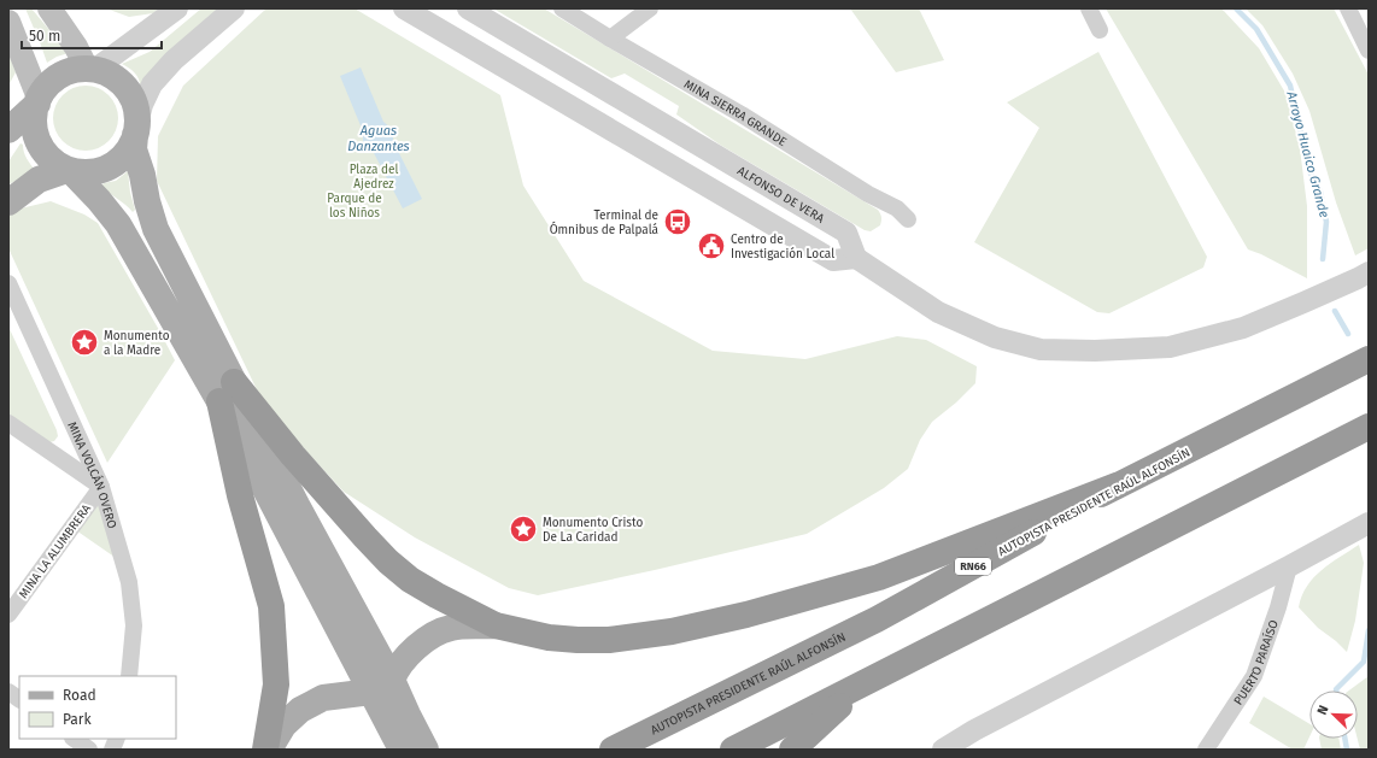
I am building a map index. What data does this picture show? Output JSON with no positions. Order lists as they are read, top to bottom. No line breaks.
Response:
{"streets":{"highway":["AUTOPISTA PRESIDENTE RAÚL ALFONSÍN","RN66"],"street":["MINA SIERRA GRANDE","ALFONSO DE VERA","MINA VOLCÁN OVERO","MINA LA ALUMBRERA","PUERTO PARAÍSO"]},"crossings":[["MINA VOLCÁN OVERO","MINA LA ALUMBRERA"]],"water":["Aguas Danzantes","Arroyo Huaico Grande"],"parks":["Plaza del Ajedrez","Parque de los Niños"],"places":{"bus stop":["Terminal de Ómnibus de Palpalá"],"public building":["Centro de Investigación Local"],"place":["Monumento a la Madre","Monumento Cristo De La Caridad"]},"legend":["Road","Park"],"scale_bar":"50 m","north":"top left"}
